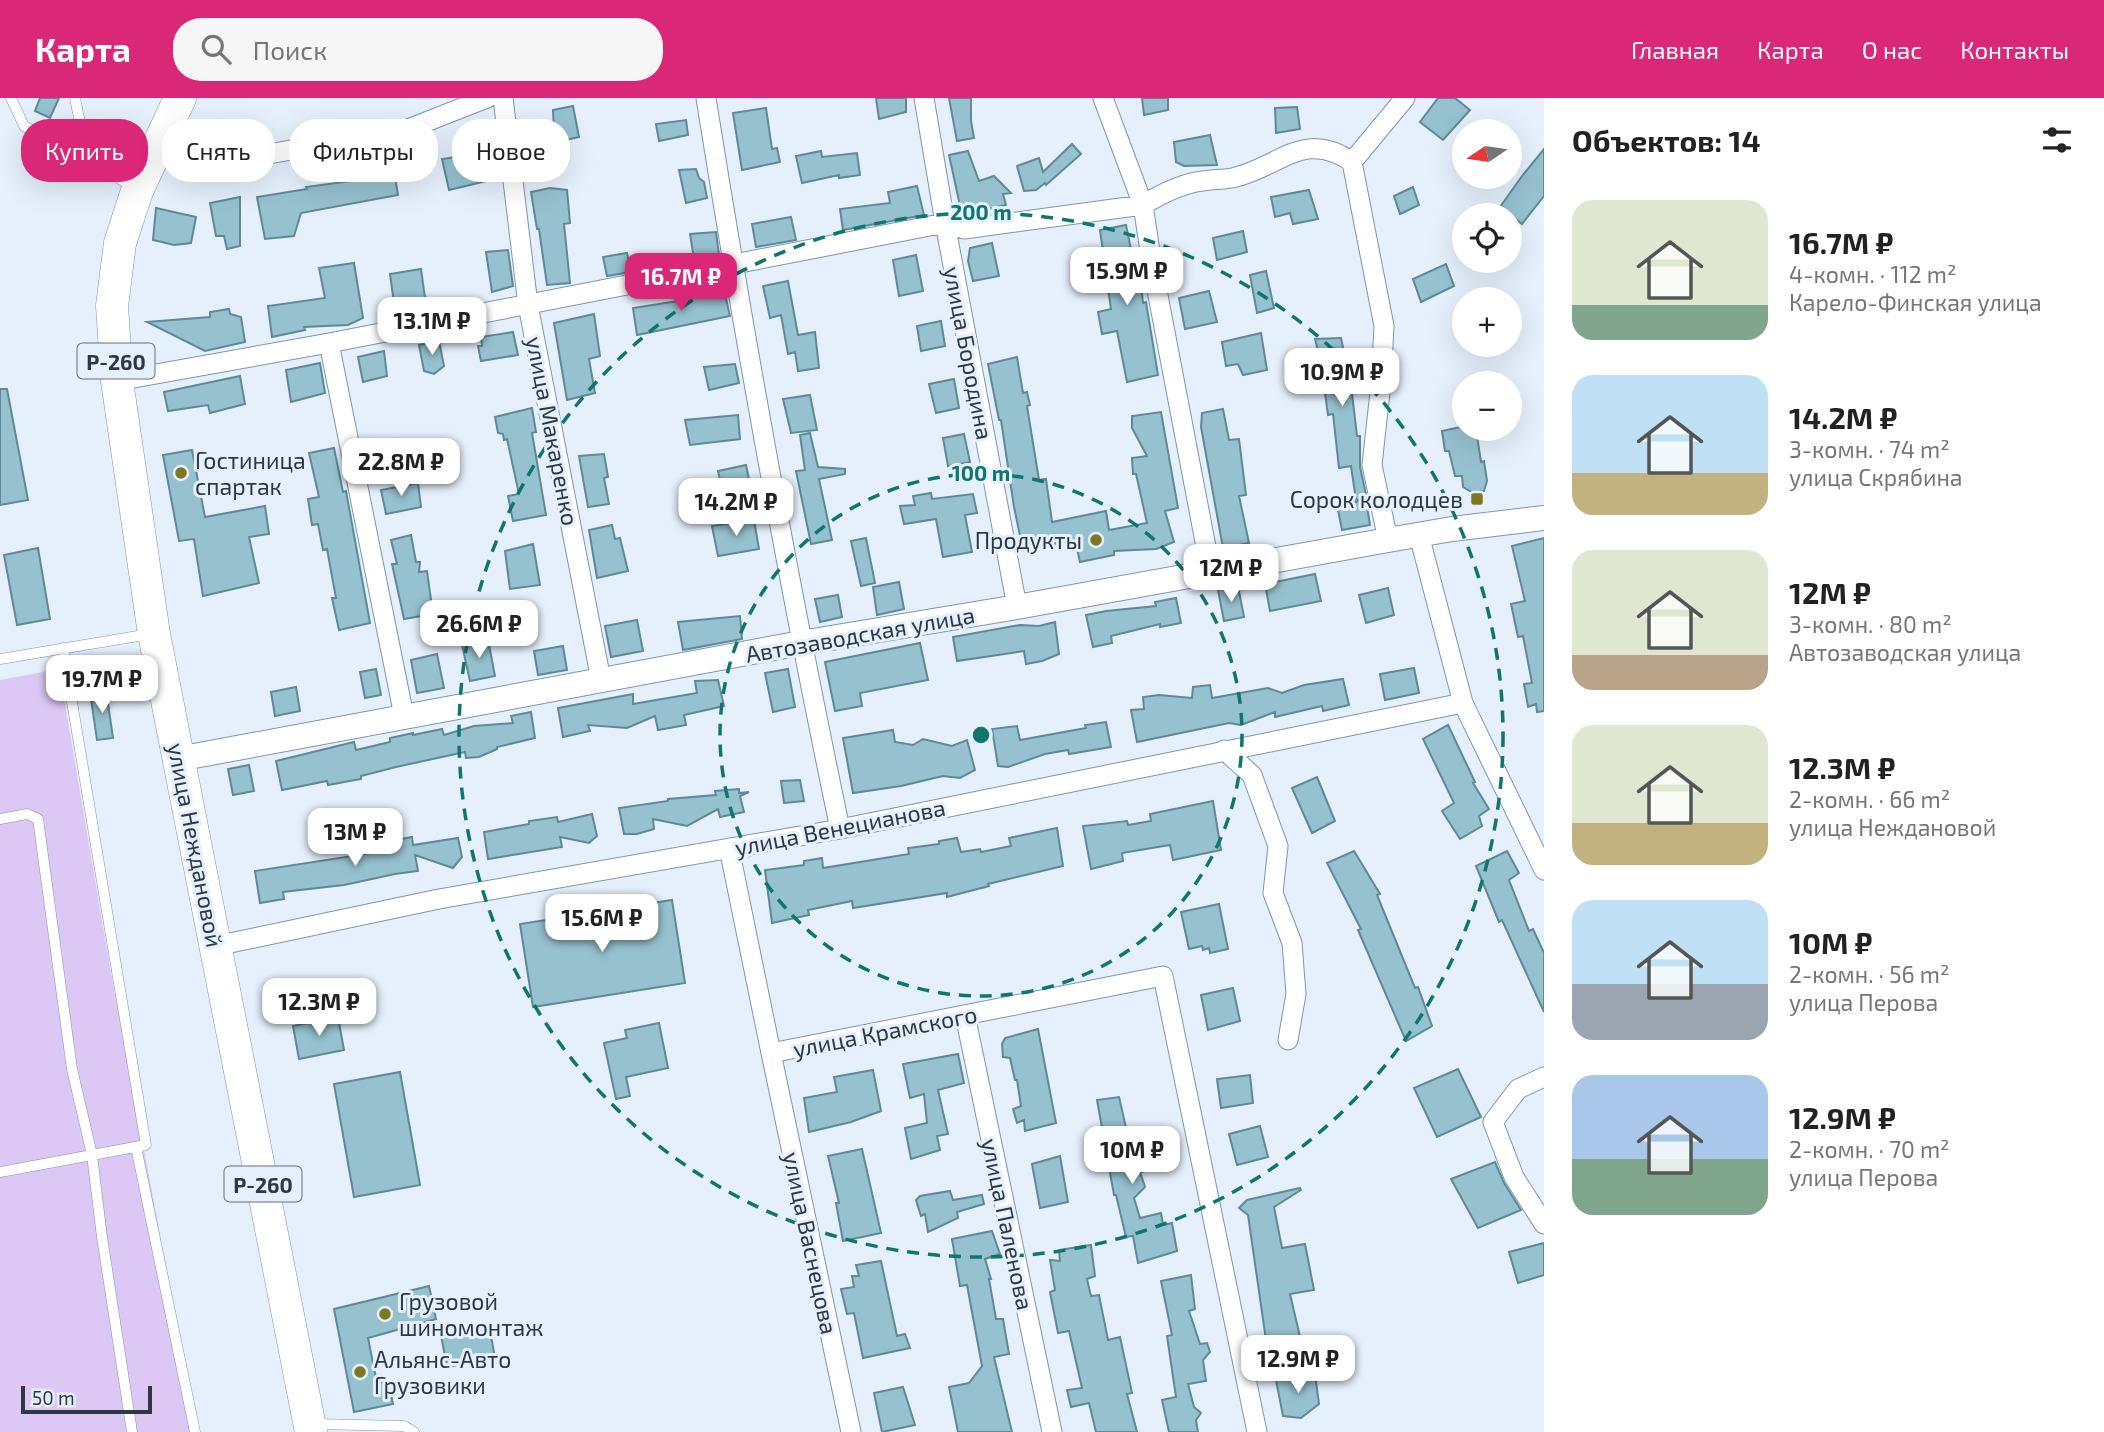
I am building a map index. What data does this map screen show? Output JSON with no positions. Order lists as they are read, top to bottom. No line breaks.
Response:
{"streets":{"highway":["Р-260","улица Неждановой"],"street":["улица Бородина","улица Макаренко","Автозаводская улица","улица Венецианова","улица Крамского","улица Паленова","улица Васнецова"]},"crossings":[["улица Бородина","Автозаводская улица"],["улица Макаренко","Автозаводская улица"],["Автозаводская улица","улица Неждановой"],["улица Венецианова","улица Неждановой"],["улица Венецианова","улица Крамского"],["улица Крамского","улица Паленова"],["улица Крамского","улица Васнецова"]],"places":{"other":["Гостиница спартак","Продукты","Грузовой шиномонтаж","Альянс-Авто Грузовики"],"transit":["Сорок колодцев"]},"scale_bar":"50 m","north":"left","page":{"header":"Карта","search":"Поиск","nav":["Главная","Карта","О нас","Контакты"],"heading":"Объектов: 14","map_buttons":["+","−"],"chip":["Купить","Снять","Фильтры","Новое"],"list":[{"name":"16.7M ₽","note":"4-комн. · 112 m² · Карело-Финская улица"},{"name":"14.2M ₽","note":"3-комн. · 74 m² · улица Скрябина"},{"name":"12M ₽","note":"3-комн. · 80 m² · Автозаводская улица"},{"name":"12.3M ₽","note":"2-комн. · 66 m² · улица Неждановой"},{"name":"10M ₽","note":"2-комн. · 56 m² · улица Перова"},{"name":"12.9M ₽","note":"2-комн. · 70 m² · улица Перова"}],"price":["15.9M ₽","16.7M ₽","13.1M ₽","10.9M ₽","22.8M ₽","14.2M ₽","12M ₽","26.6M ₽","19.7M ₽","13M ₽","15.6M ₽","12.3M ₽","10M ₽","12.9M ₽"],"scale":"50 m"},"rings":["200 m","100 m"]}
